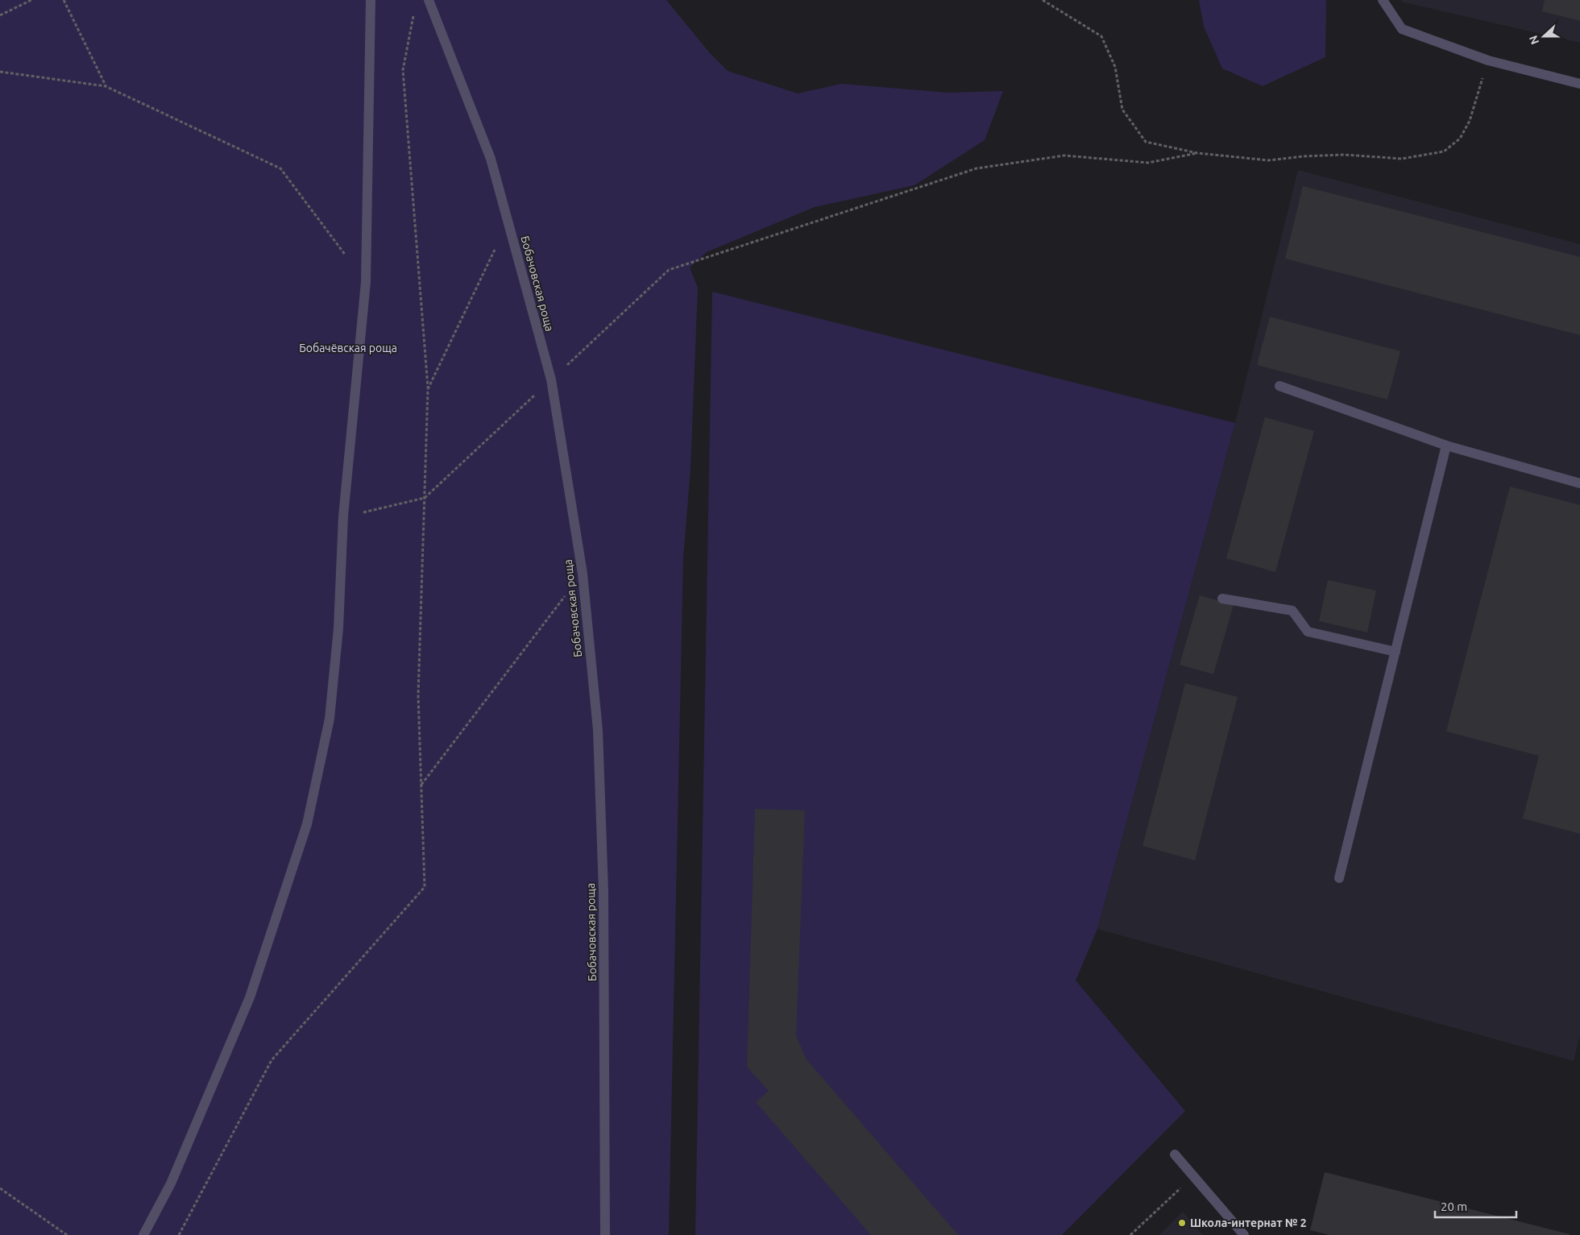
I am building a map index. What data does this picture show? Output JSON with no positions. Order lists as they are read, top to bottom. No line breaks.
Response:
{"streets":{"street":["Бобачовская роща"]},"parks":["Бобачёвская роща"],"places":["Школа-интернат № 2"],"scale_bar":"20 m","north":"left"}
